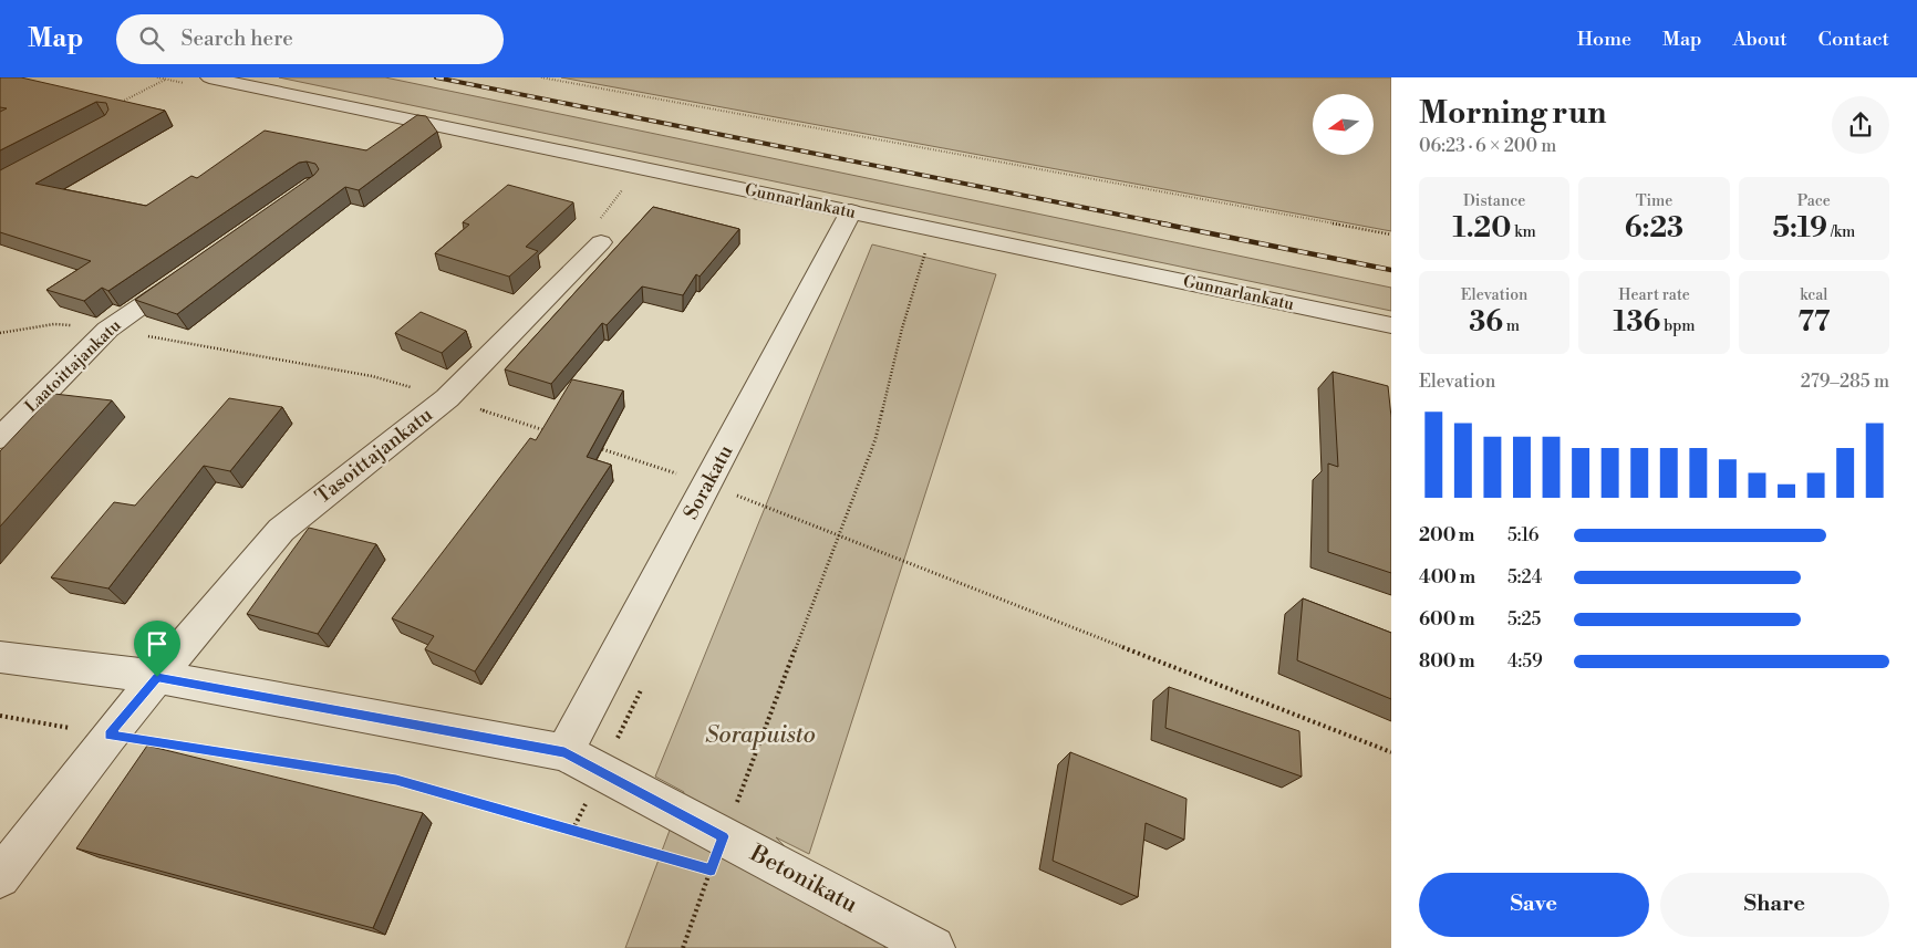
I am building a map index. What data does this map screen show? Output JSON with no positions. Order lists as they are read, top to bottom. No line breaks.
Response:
{"streets":{"street":["Gunnarlankatu","Laatoittajankatu","Tasoittajankatu","Sorakatu","Betonikatu"]},"crossings":[["Gunnarlankatu","Sorakatu"],["Tasoittajankatu","Betonikatu"],["Sorakatu","Betonikatu"]],"parks":["Sorapuisto"],"north":"left","page":{"header":"Map","search":"Search here","nav":["Home","Map","About","Contact"],"heading":["Morning run","06:23 · 6 × 200 m"],"stats":[["Distance","1.20 km"],["Time","6:23"],["Pace","5:19 /km"],["Elevation","36 m"],["Heart rate","136 bpm"],["kcal","77"]],"chart":["Elevation","279–285 m"],"list":[{"name":"200 m","note":"5:16"},{"name":"400 m","note":"5:24"},{"name":"600 m","note":"5:25"},{"name":"800 m","note":"4:59"}],"buttons":["Save","Share"]}}
